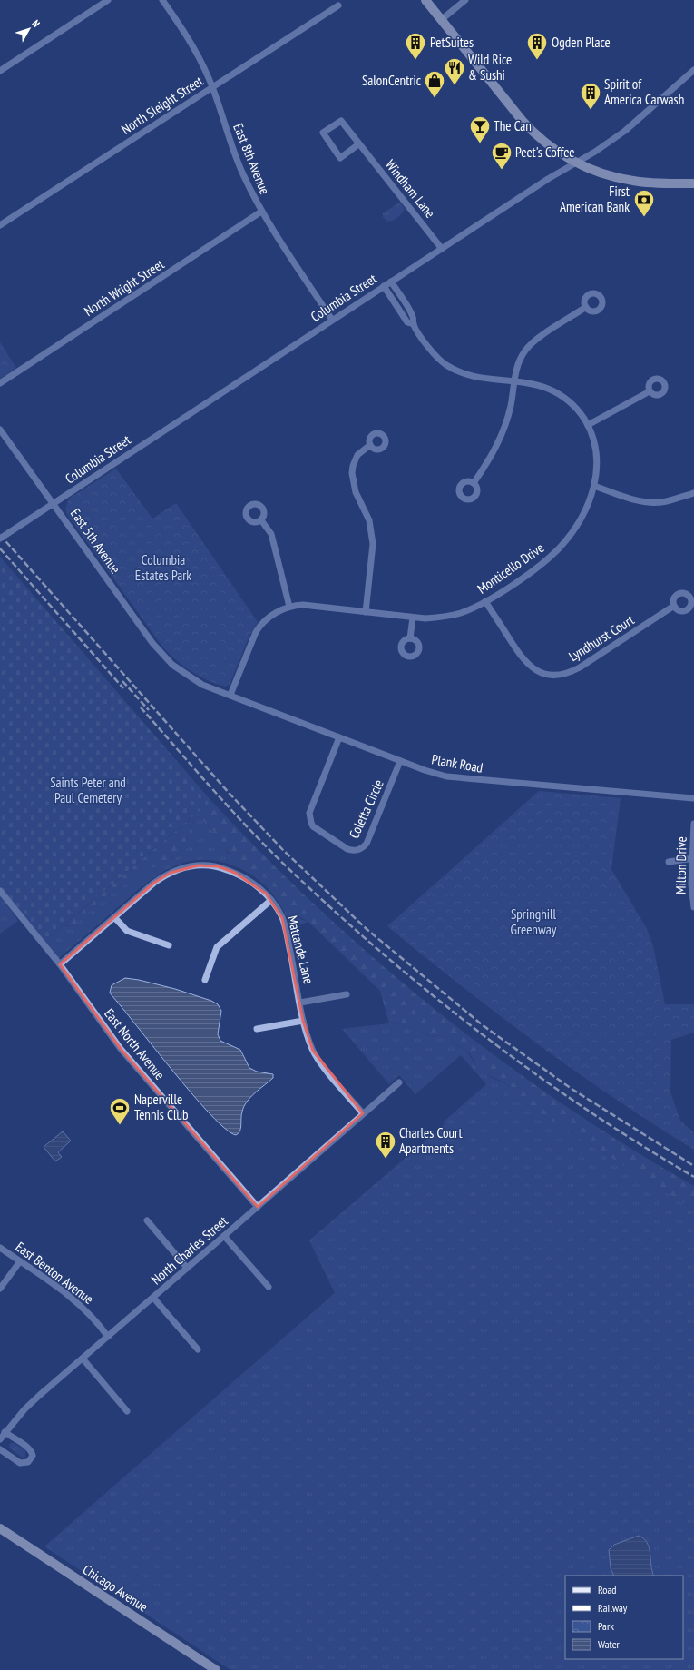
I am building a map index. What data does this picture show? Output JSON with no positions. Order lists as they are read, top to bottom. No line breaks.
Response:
{"streets":{"main road":["Chicago Avenue"],"street":["North Sleight Street","East 8th Avenue","Windham Lane","North Wright Street","Columbia Street","East 5th Avenue","Monticello Drive","Lyndhurst Court","Plank Road","Coletta Circle","Milton Drive","Mattande Lane","East North Avenue","North Charles Street","East Benton Avenue"]},"crossings":[["North Sleight Street","East 8th Avenue"],["East 8th Avenue","North Wright Street"],["East 8th Avenue","Columbia Street"],["Windham Lane","Columbia Street"],["Columbia Street","East 5th Avenue"],["Columbia Street","Monticello Drive"],["East 5th Avenue","Monticello Drive"],["East 5th Avenue","Plank Road"],["Monticello Drive","Lyndhurst Court"],["Monticello Drive","Plank Road"],["Plank Road","Coletta Circle"],["Mattande Lane","East North Avenue"],["Mattande Lane","North Charles Street"],["East North Avenue","North Charles Street"],["North Charles Street","East Benton Avenue"]],"parks":["Columbia Estates Park","Saints Peter and Paul Cemetery","Springhill Greenway"],"places":{"building":["PetSuites","Ogden Place","Spirit of America Carwash","Charles Court Apartments"],"restaurant":["Wild Rice & Sushi"],"shop":["SalonCentric"],"bar":["The Can"],"cafe":["Peet's Coffee"],"bank":["First American Bank"],"sports":["Naperville Tennis Club"]},"legend":["Road","Railway","Park","Water"],"north":"top right"}
